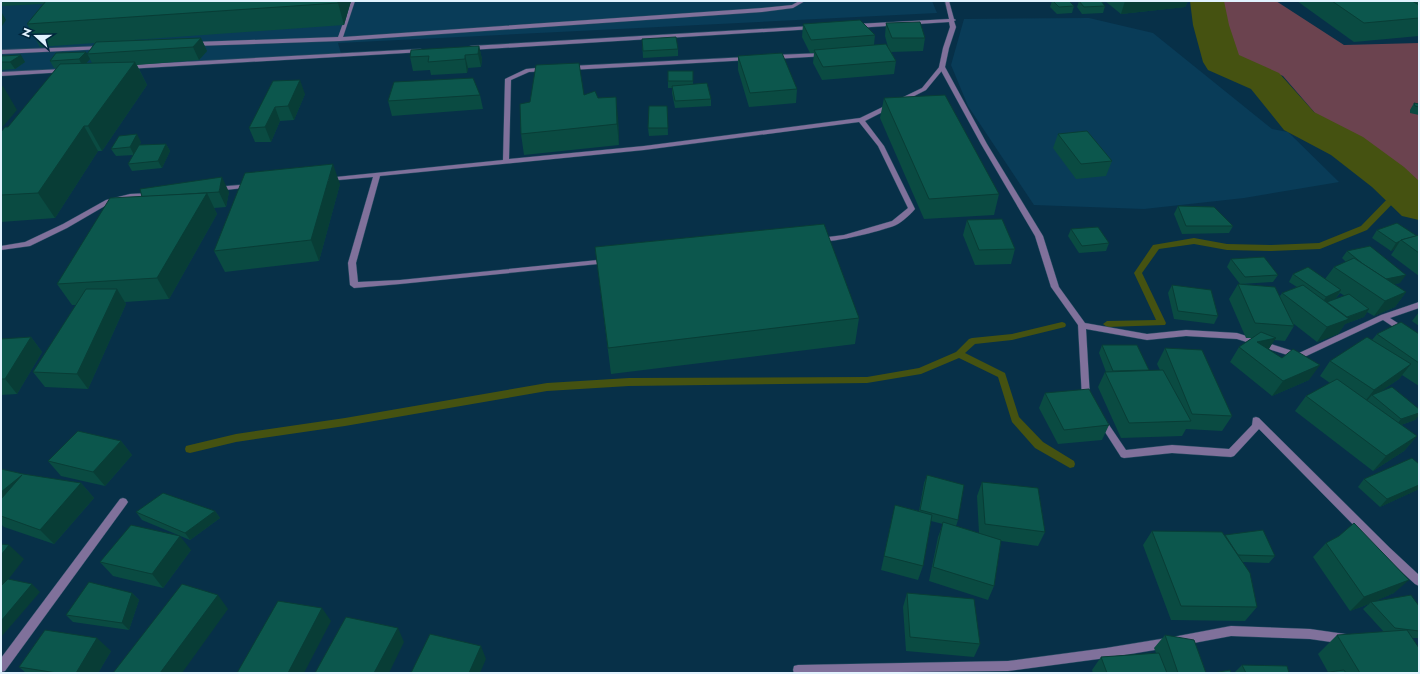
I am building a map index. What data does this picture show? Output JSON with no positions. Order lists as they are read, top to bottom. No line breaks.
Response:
{"north":"left"}
